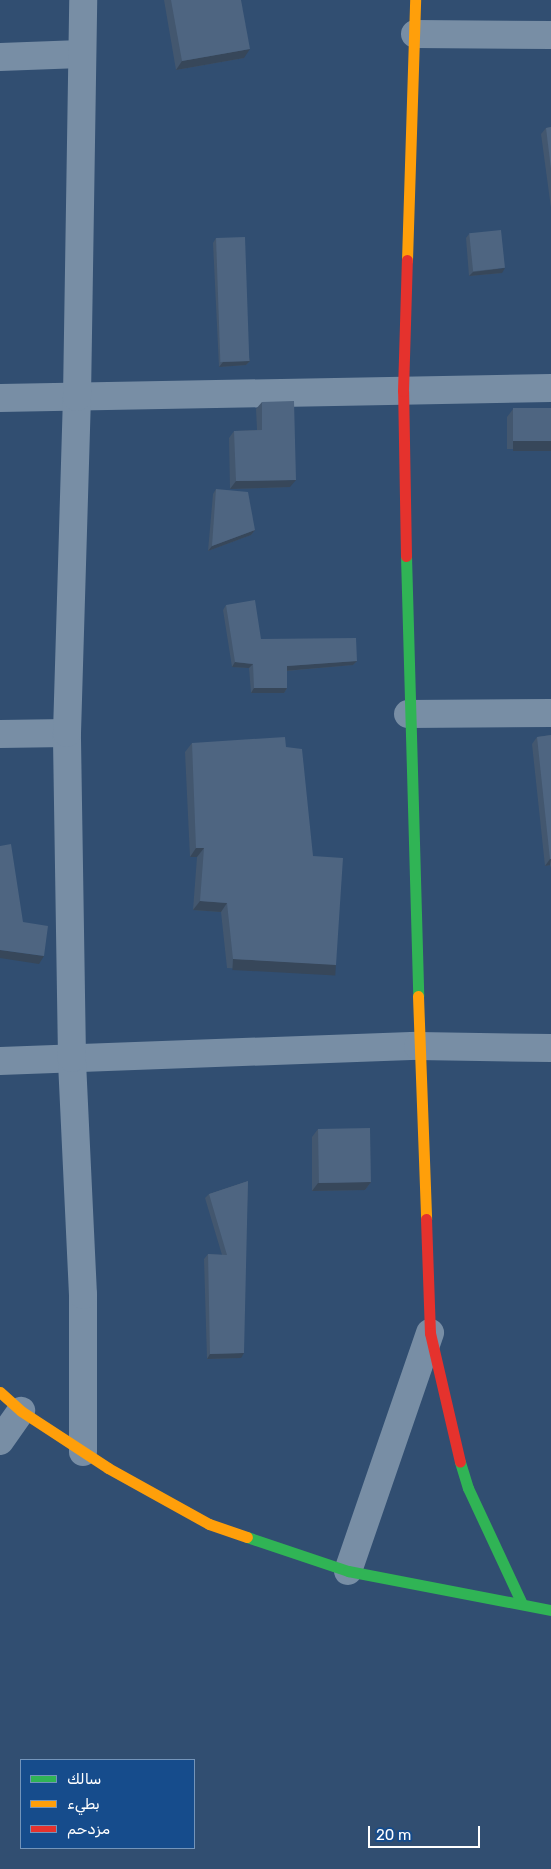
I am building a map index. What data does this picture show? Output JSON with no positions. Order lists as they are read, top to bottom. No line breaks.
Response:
{"legend":["سالك","بطيء","مزدحم"],"scale_bar":"20 m"}
